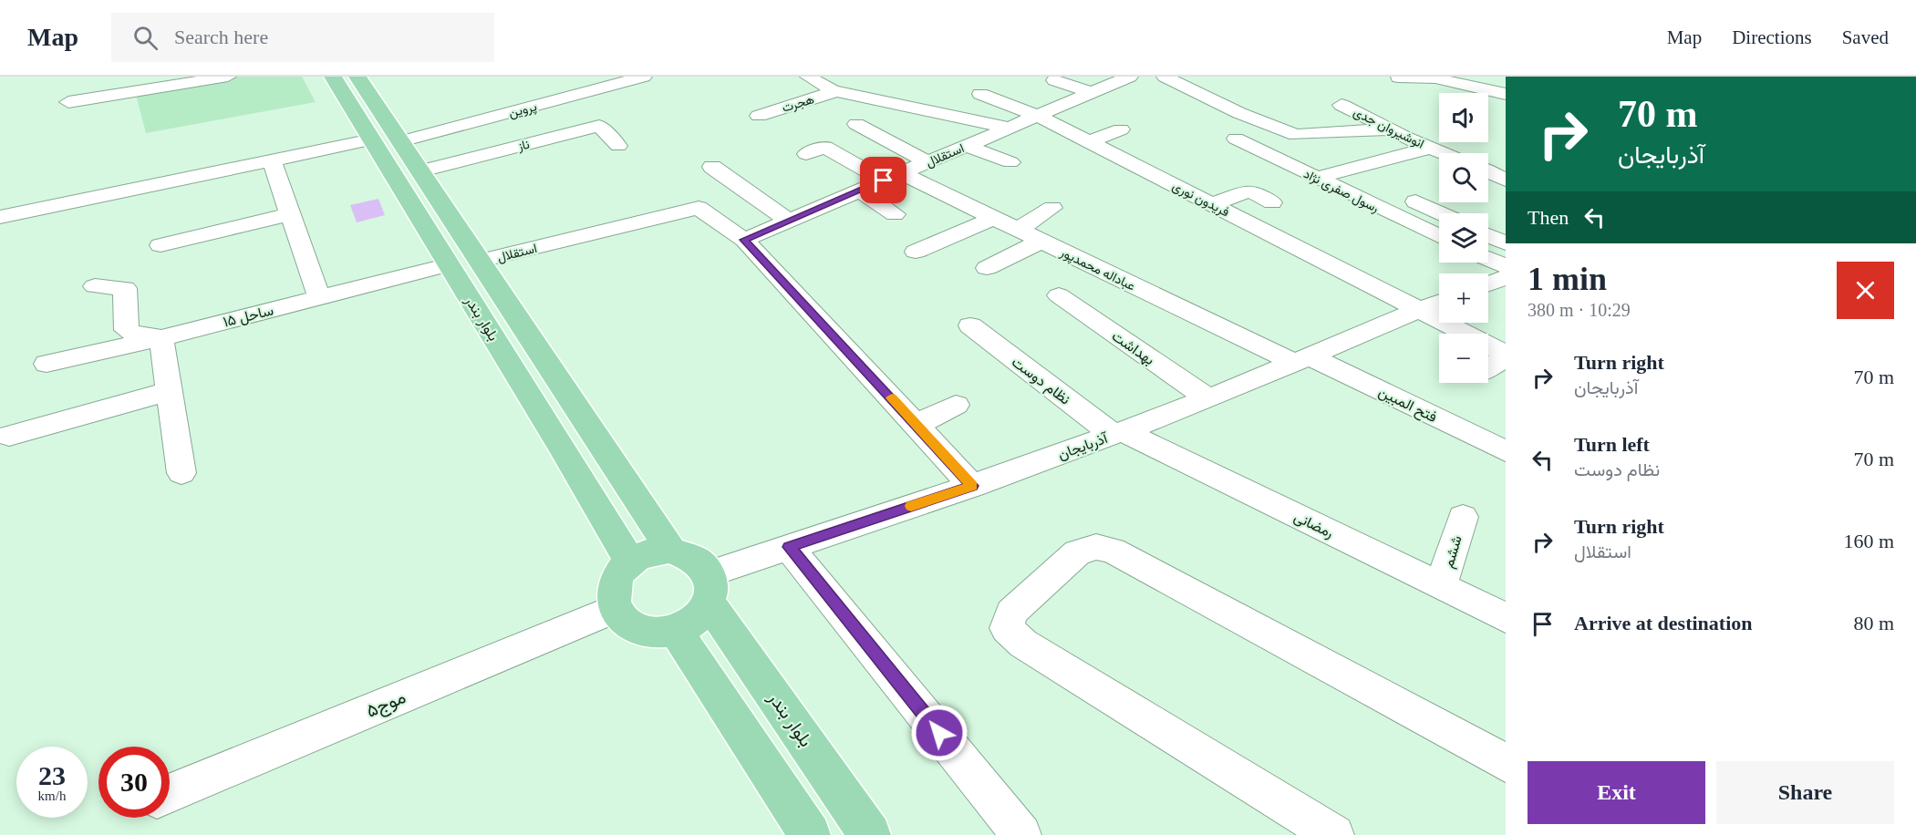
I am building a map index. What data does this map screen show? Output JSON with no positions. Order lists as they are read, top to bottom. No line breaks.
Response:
{"streets":{"main road":["بلوار بندر"],"street":["هجرت","پروین","انوشیروان جدی","ناز","استقلال","رسول صفری نژاد","فریدون نوری","عباداله محمدپور","ساحل ۱۵","بهداشت","نظام دوست","فتح المبین","آذربایجان","رمضانی","ششم","موج۵"]},"crossings":[["پروین","بلوار بندر"],["ناز","بلوار بندر"],["استقلال","فریدون نوری"],["استقلال","عباداله محمدپور"],["استقلال","بلوار بندر"],["فریدون نوری","آذربایجان"],["عباداله محمدپور","فتح المبین"],["عباداله محمدپور","آذربایجان"],["ساحل ۱۵","بلوار بندر"],["بلوار بندر","آذربایجان"],["بلوار بندر","موج۵"],["بهداشت","آذربایجان"],["نظام دوست","آذربایجان"],["نظام دوست","رمضانی"],["فتح المبین","آذربایجان"],["آذربایجان","رمضانی"],["آذربایجان","موج۵"],["رمضانی","ششم"]],"page":{"header":"Map","search":"Search here","nav":["Map","Directions","Saved"],"turn":["70 m","آذربایجان"],"map_buttons":["+","−"],"then":"Then","heading":["1 min","380 m · 10:29"],"list":[{"name":"Turn right","note":"آذربایجان","value":"70 m"},{"name":"Turn left","note":"نظام دوست","value":"70 m"},{"name":"Turn right","note":"استقلال","value":"160 m"},{"name":"Arrive at destination","value":"80 m"}],"speed":"23 km/h","limit":"30","buttons":["Exit","Share"]}}
